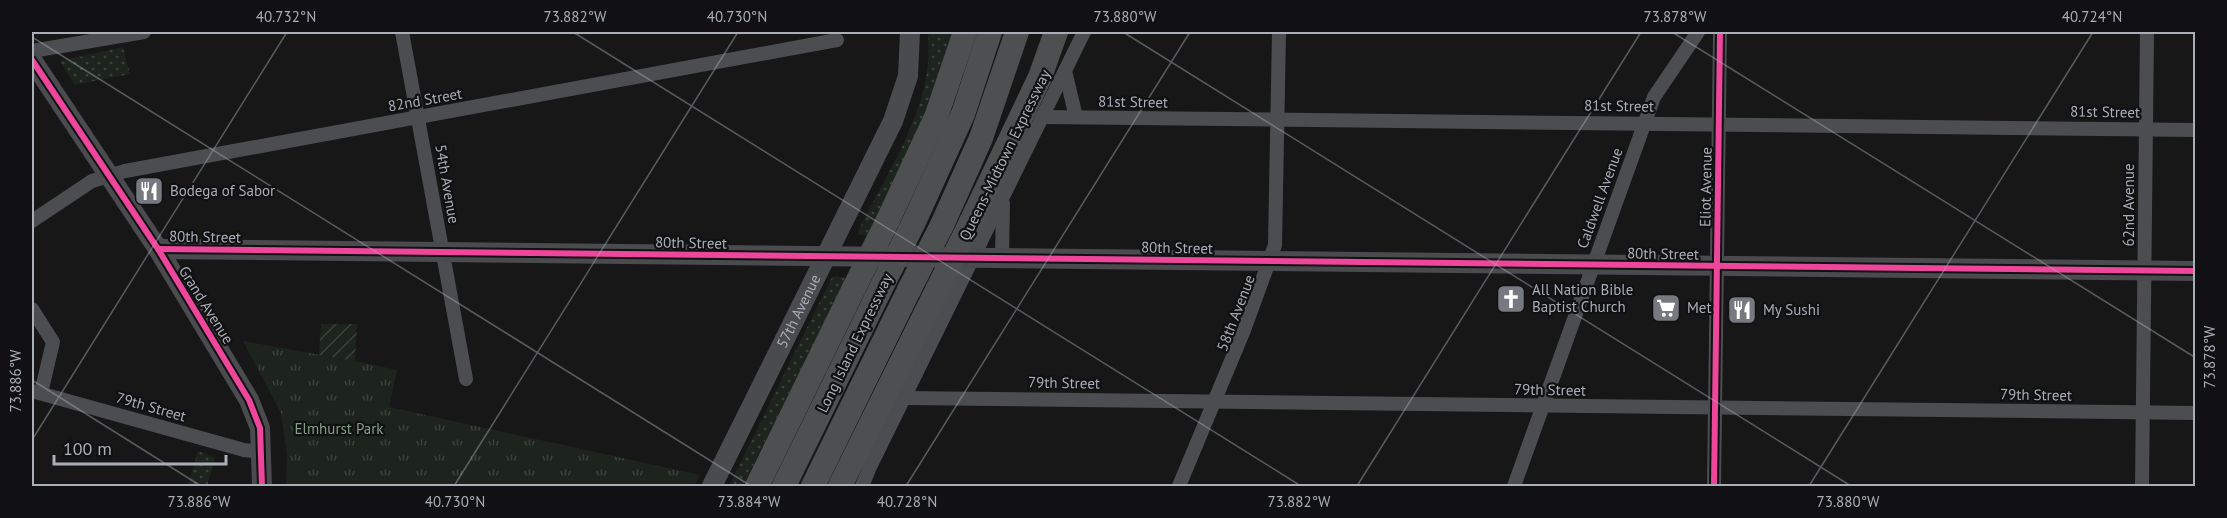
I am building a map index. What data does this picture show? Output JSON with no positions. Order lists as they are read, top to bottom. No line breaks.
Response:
{"streets":{"highway":["Long Island Expressway"],"street":["82nd Street","81st Street","Queens-Midtown Expressway","54th Avenue","Eliot Avenue","Caldwell Avenue","62nd Avenue","80th Street","Grand Avenue","57th Avenue","58th Avenue","79th Street"]},"crossings":[["82nd Street","54th Avenue"],["82nd Street","Grand Avenue"],["81st Street","Queens-Midtown Expressway"],["81st Street","Eliot Avenue"],["81st Street","Caldwell Avenue"],["81st Street","62nd Avenue"],["81st Street","58th Avenue"],["Queens-Midtown Expressway","80th Street"],["Queens-Midtown Expressway","79th Street"],["54th Avenue","80th Street"],["Eliot Avenue","80th Street"],["Eliot Avenue","79th Street"],["Caldwell Avenue","80th Street"],["Caldwell Avenue","79th Street"],["62nd Avenue","80th Street"],["62nd Avenue","79th Street"],["80th Street","Grand Avenue"],["80th Street","57th Avenue"],["80th Street","58th Avenue"],["Grand Avenue","79th Street"],["58th Avenue","79th Street"]],"parks":["Elmhurst Park"],"places":{"restaurant":["Bodega of Sabor","My Sushi"],"church":["All Nation Bible Baptist Church"],"supermarket":["Met"]},"scale_bar":"100 m","coordinates":["40.732°N","73.882°W","40.730°N","73.880°W","73.878°W","40.724°N","73.886°W","73.884°W","40.728°N"]}
